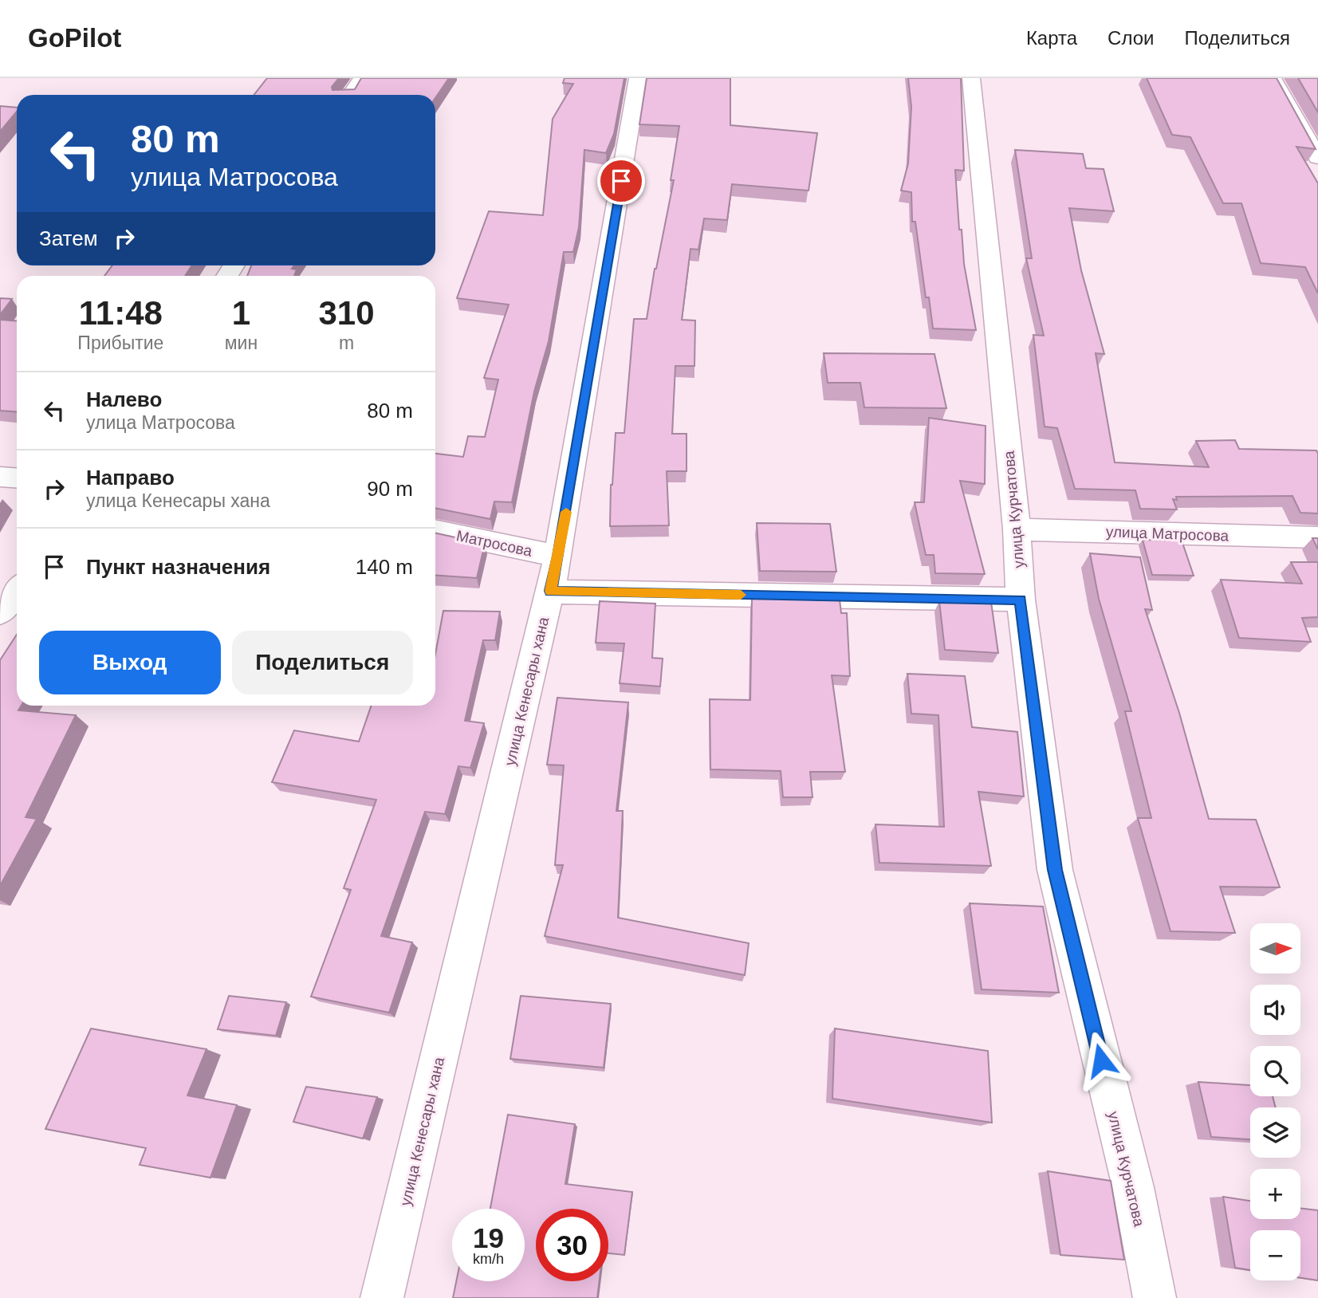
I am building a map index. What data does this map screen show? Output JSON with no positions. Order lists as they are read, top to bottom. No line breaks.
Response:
{"streets":{"street":["улица Курчатова","улица Матросова","Матросова","улица Кенесары хана"]},"crossings":[["улица Курчатова","улица Матросова"],["Матросова","улица Кенесары хана"]],"north":"right","page":{"header":"GoPilot","nav":["Карта","Слои","Поделиться"],"turn":["80 m","улица Матросова"],"then":"Затем","eta":["11:48","Прибытие","1","мин","310","m"],"list":[{"name":"Налево","note":"улица Матросова","value":"80 m"},{"name":"Направо","note":"улица Кенесары хана","value":"90 m"},{"name":"Пункт назначения","value":"140 m"}],"buttons":["Выход","Поделиться"],"map_buttons":["+","−"],"speed":"19 km/h","limit":"30"}}
